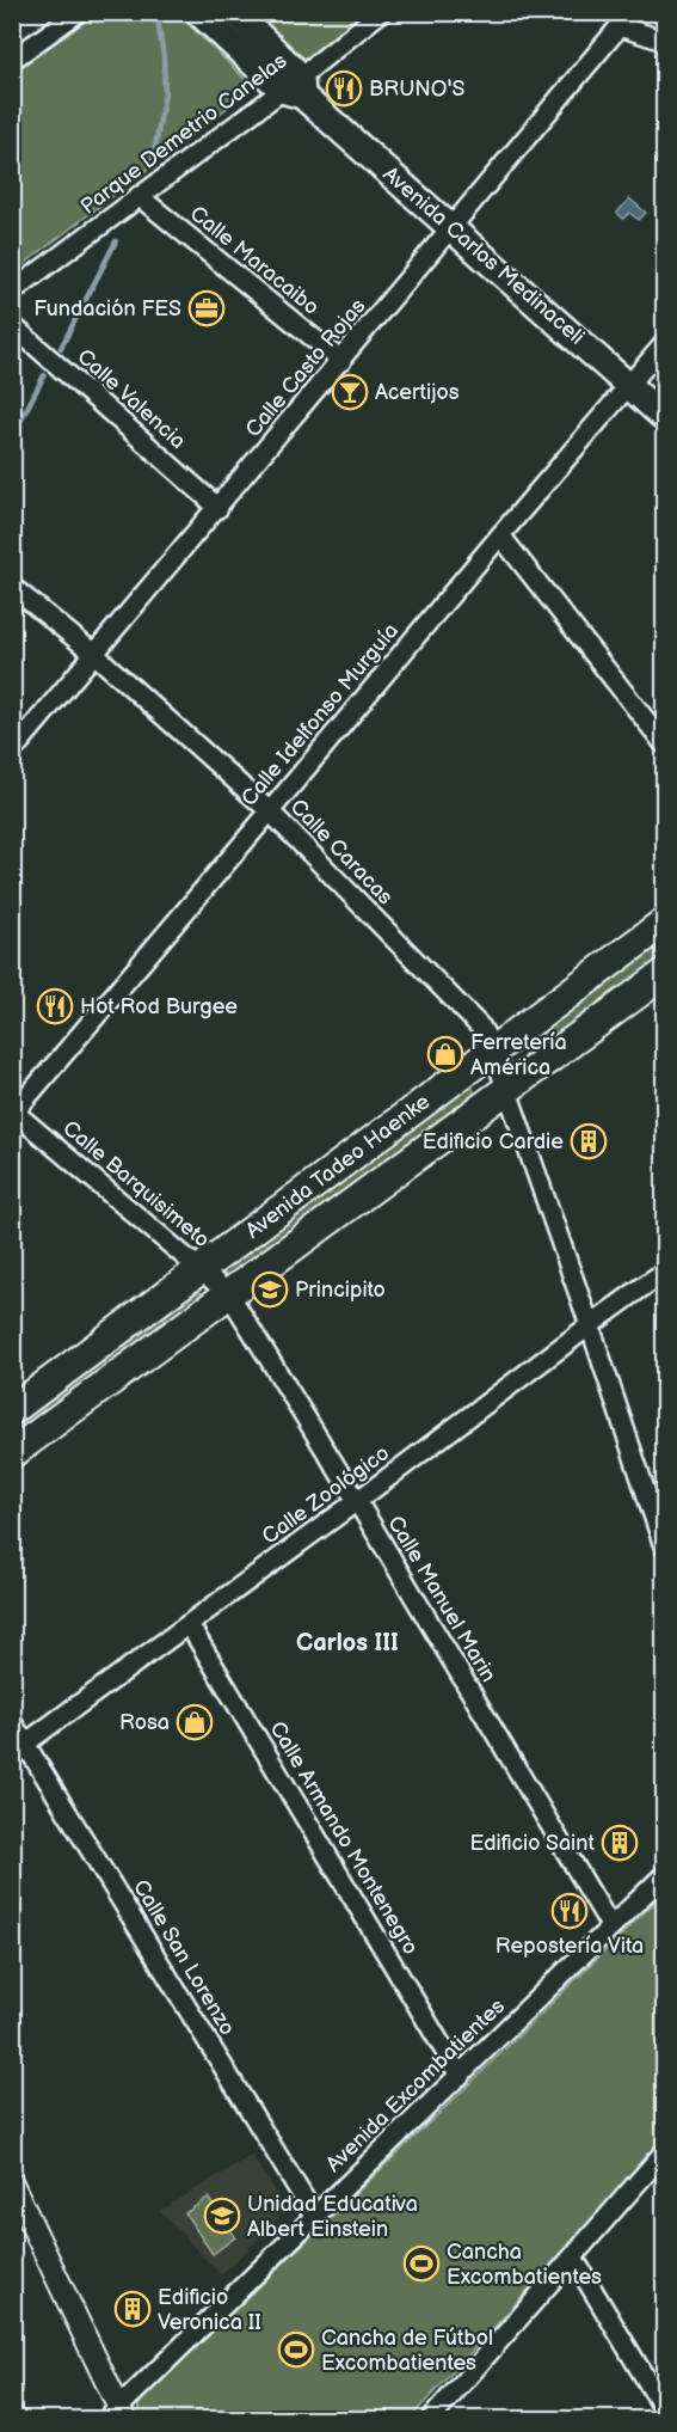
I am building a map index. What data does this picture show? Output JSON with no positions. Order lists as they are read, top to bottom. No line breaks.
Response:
{"streets":{"main road":["Avenida Carlos Medinaceli","Avenida Tadeo Haenke"],"street":["Parque Demetrio Canelas","Calle Maracaibo","Calle Casto Rojas","Calle Valencia","Calle Idelfonso Murguía","Calle Caracas","Calle Barquisimeto","Calle Zoológico","Calle Manuel Marin","Calle Armando Montenegro","Calle San Lorenzo","Avenida Excombatientes"]},"crossings":[["Parque Demetrio Canelas","Avenida Carlos Medinaceli"],["Parque Demetrio Canelas","Calle Maracaibo"],["Avenida Carlos Medinaceli","Calle Casto Rojas"],["Avenida Carlos Medinaceli","Calle Idelfonso Murguía"],["Calle Maracaibo","Calle Casto Rojas"],["Calle Casto Rojas","Calle Valencia"],["Calle Casto Rojas","Calle Caracas"],["Calle Idelfonso Murguía","Calle Caracas"],["Calle Idelfonso Murguía","Calle Barquisimeto"],["Calle Caracas","Avenida Tadeo Haenke"],["Calle Caracas","Calle Zoológico"],["Avenida Tadeo Haenke","Calle Barquisimeto"],["Avenida Tadeo Haenke","Calle Manuel Marin"],["Calle Barquisimeto","Calle Manuel Marin"],["Calle Zoológico","Calle Manuel Marin"],["Calle Zoológico","Calle Armando Montenegro"],["Calle Zoológico","Calle San Lorenzo"],["Calle Manuel Marin","Avenida Excombatientes"],["Calle Armando Montenegro","Avenida Excombatientes"],["Calle San Lorenzo","Avenida Excombatientes"]],"districts":["Carlos III"],"places":{"restaurant":["BRUNO'S","Hot Rod Burgee","Repostería Vita"],"office":["Fundación FES"],"bar":["Acertijos"],"shop":["Ferretería América","Rosa"],"building":["Edificio Cardie","Edificio Saint","Edificio Veronica II"],"school or university":["Principito","Unidad Educativa Albert Einstein"],"sports":["Cancha Excombatientes","Cancha de Fútbol Excombatientes"]}}
